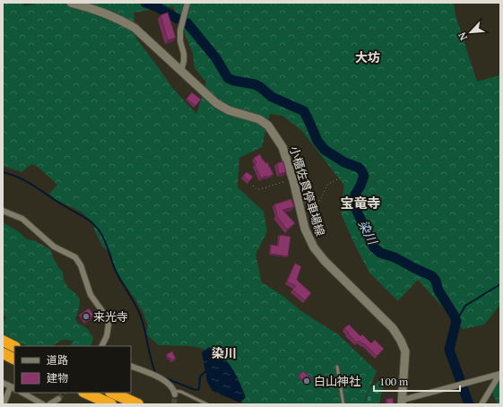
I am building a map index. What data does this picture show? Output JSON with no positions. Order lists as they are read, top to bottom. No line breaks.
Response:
{"streets":{"main road":["小櫃佐貫停車場線"]},"districts":["大坊","宝竜寺","染川"],"water":["染川"],"places":["来光寺","白山神社"],"legend":["道路","建物"],"scale_bar":"100 m","north":"bottom left"}
